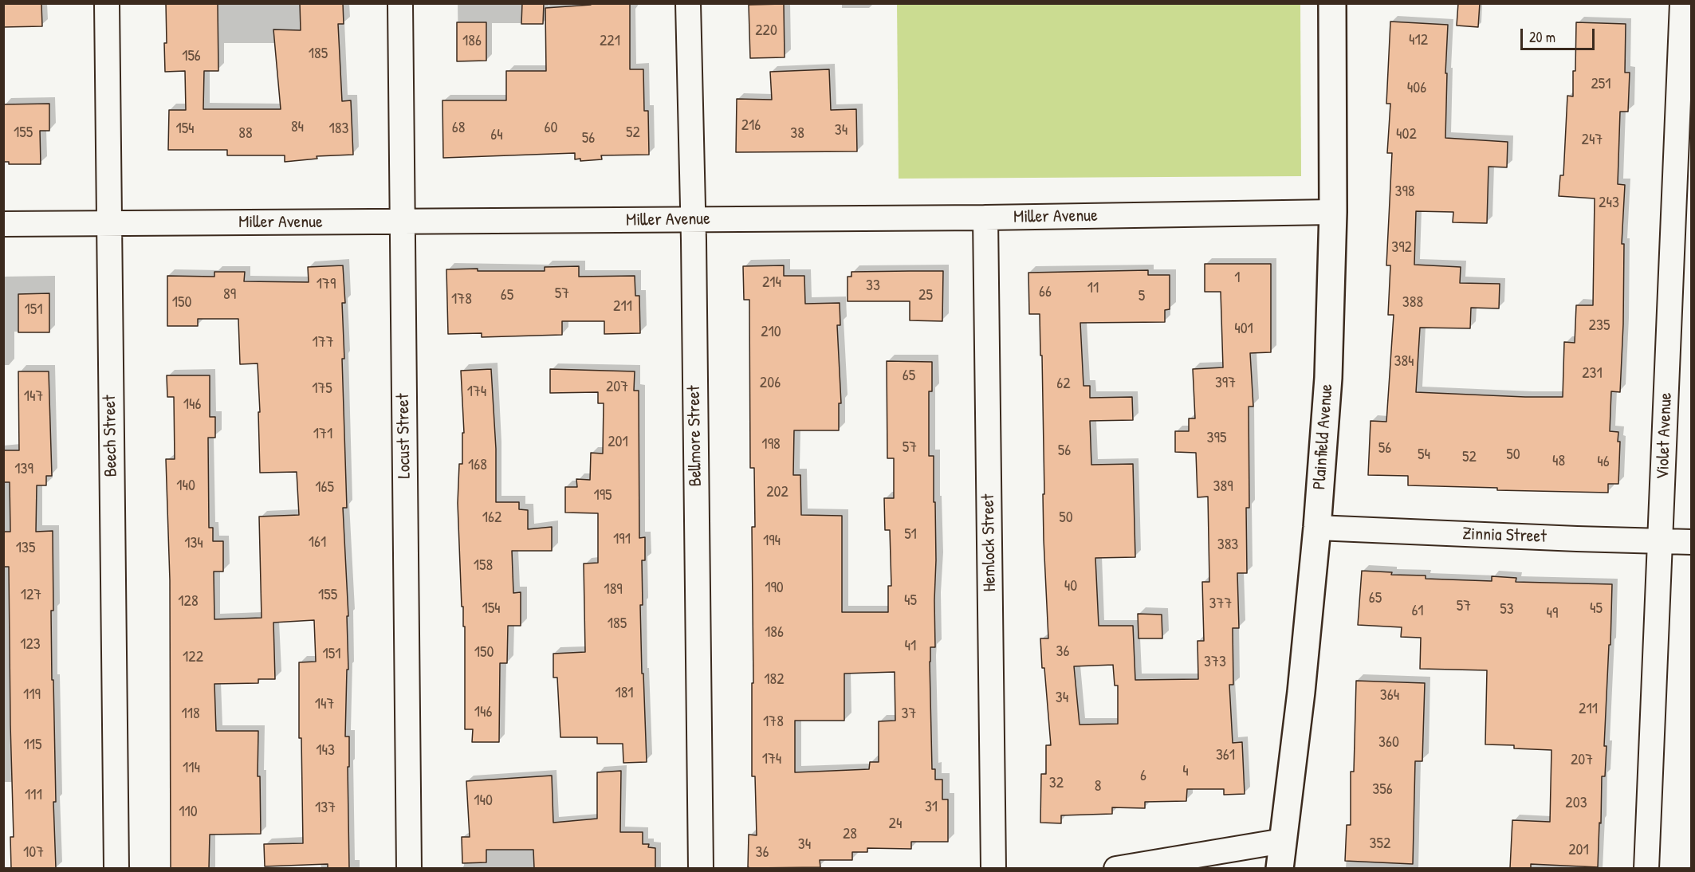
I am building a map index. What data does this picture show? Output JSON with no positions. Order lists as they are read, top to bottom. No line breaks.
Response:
{"streets":{"main road":["Plainfield Avenue"],"street":["Miller Avenue","Beech Street","Locust Street","Bellmore Street","Violet Avenue","Zinnia Street","Hemlock Street"]},"crossings":[["Miller Avenue","Beech Street"],["Miller Avenue","Locust Street"],["Miller Avenue","Bellmore Street"],["Miller Avenue","Plainfield Avenue"],["Miller Avenue","Hemlock Street"],["Violet Avenue","Zinnia Street"],["Plainfield Avenue","Zinnia Street"]],"house_numbers":["220","412","186","221","185","156","251","406","216","84","68","60","154","183","34","155","52","88","38","402","64","56","247","398","243","392","1","214","179","33","11","66","57","89","65","25","5","178","150","388","211","151","235","401","210","177","384","231","65","206","397","62","207","175","174","147","146","171","395","201","198","57","56","56","54","50","52","48","46","168","139","140","389","165","202","195","162","50","51","191","194","161","134","383","135","158","40","190","189","127","155","65","45","128","377","57","154","45","53","61","49","185","186","123","41","36","150","151","122","373","182","181","119","364","34","147","211","146","118","37","178","360","115","143","361","174","207","114","4","6","32","8","356","111","140","203","31","137","110","24","28","352","34","201","107","36"],"scale_bar":"20 m"}
